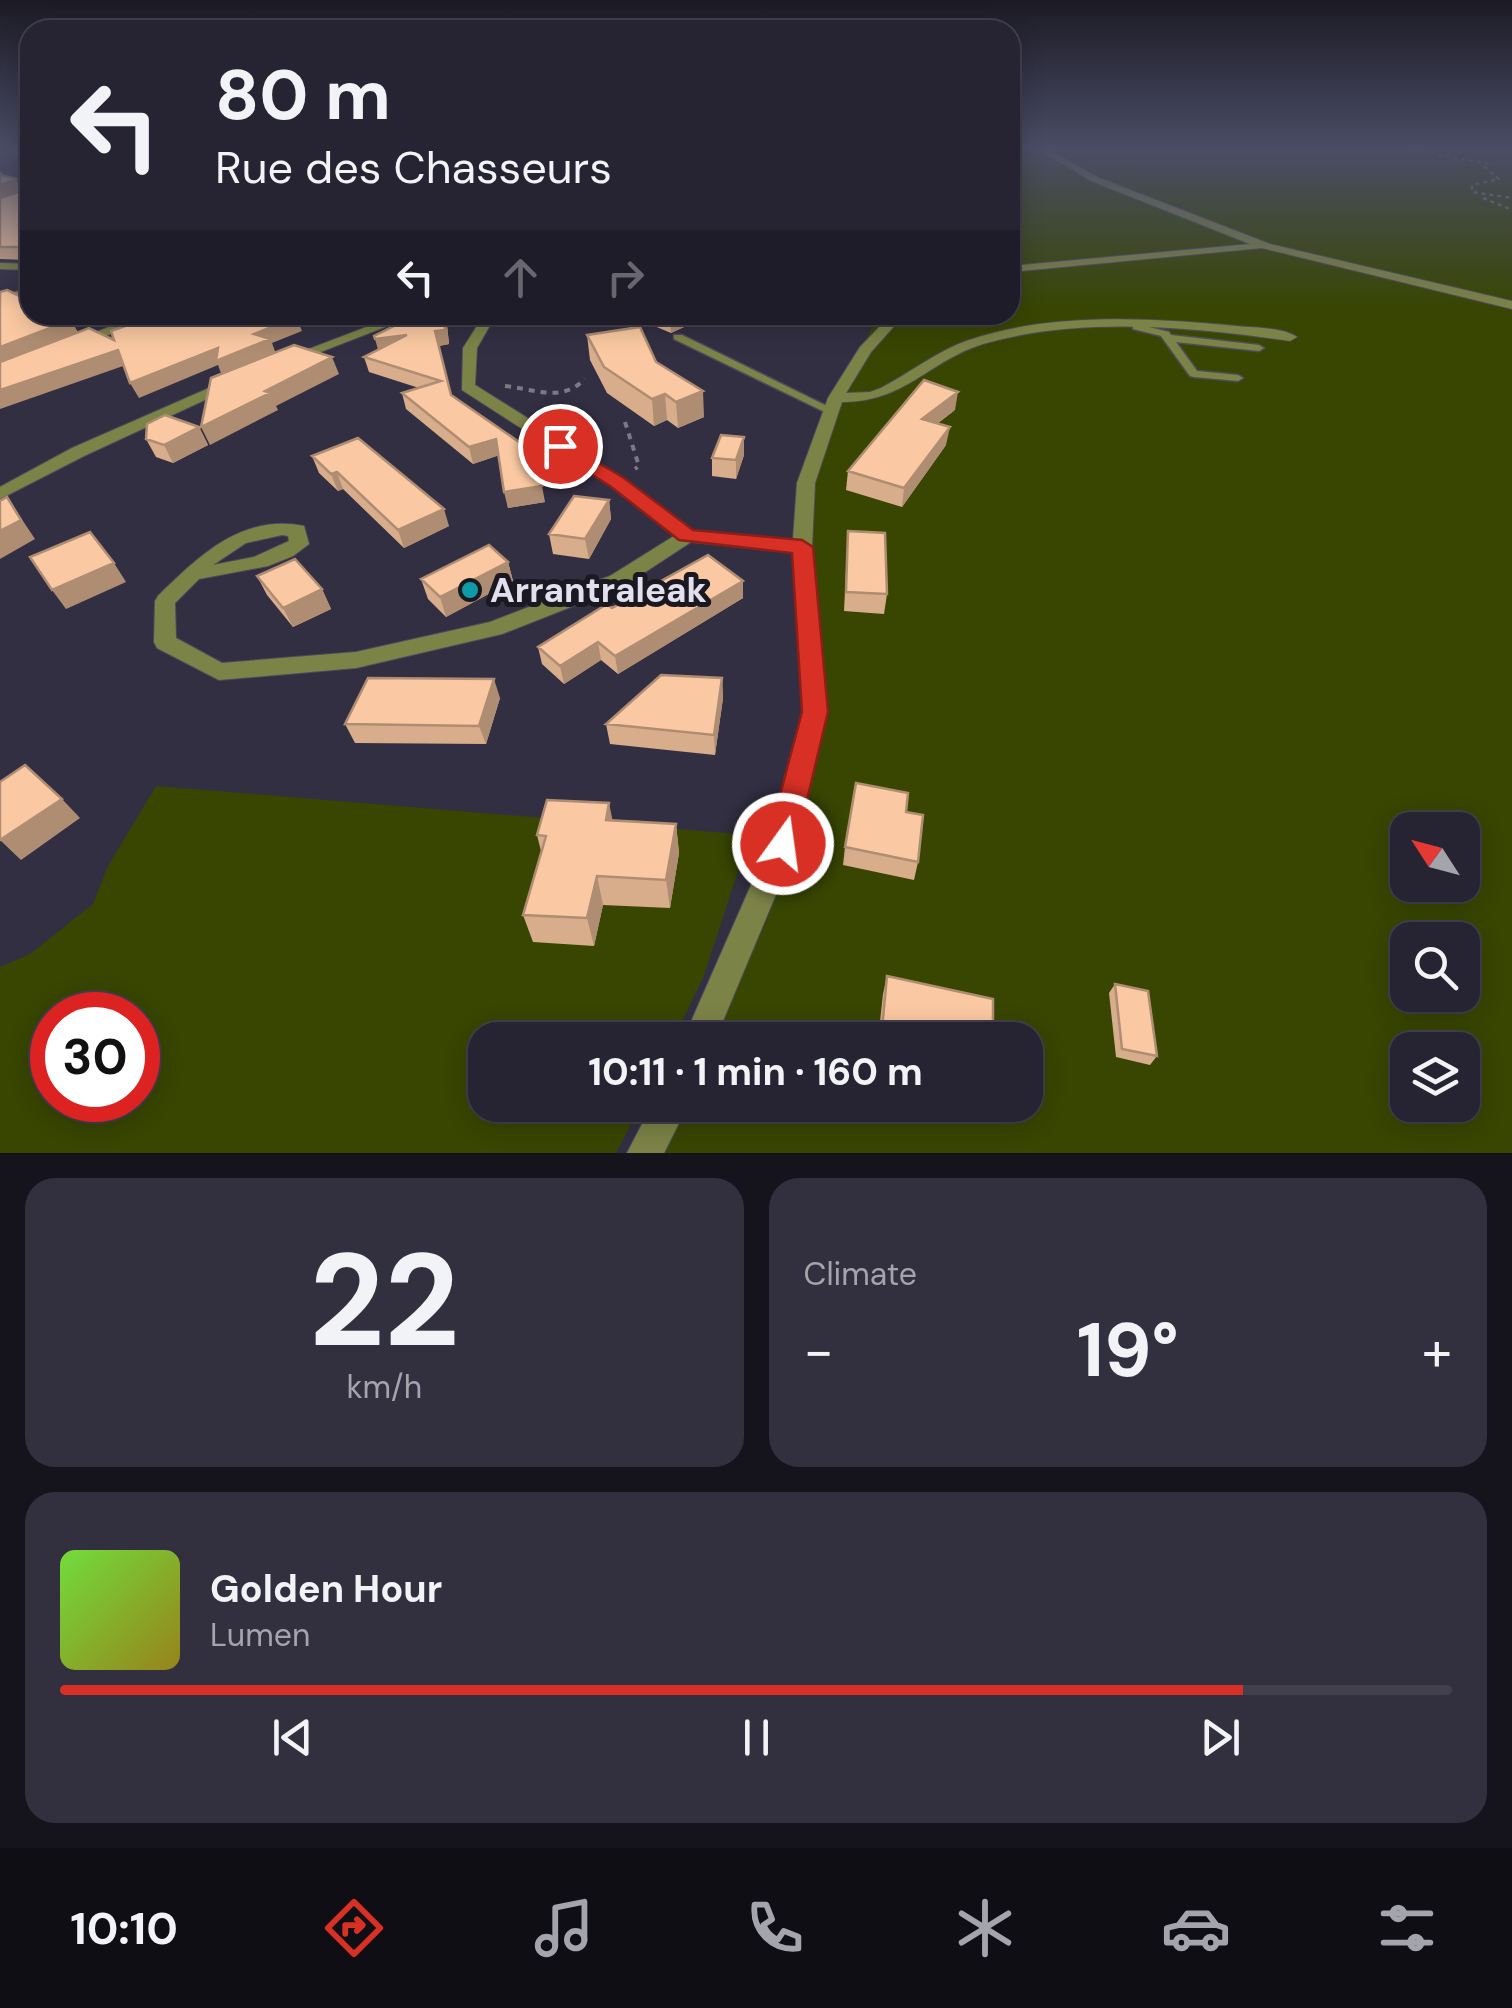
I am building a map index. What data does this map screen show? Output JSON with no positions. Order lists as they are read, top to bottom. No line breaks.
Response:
{"places":["Arrantraleak"],"north":"top left","page":{"turn":["80 m","Rue des Chasseurs"],"limit":"30","trip":"10:11 · 1 min · 160 m","tile":[["22","km/h"],"Climate"],"heat":["−","19°","+"],"song":["Golden Hour","Lumen"],"tabs":"10:10"}}
